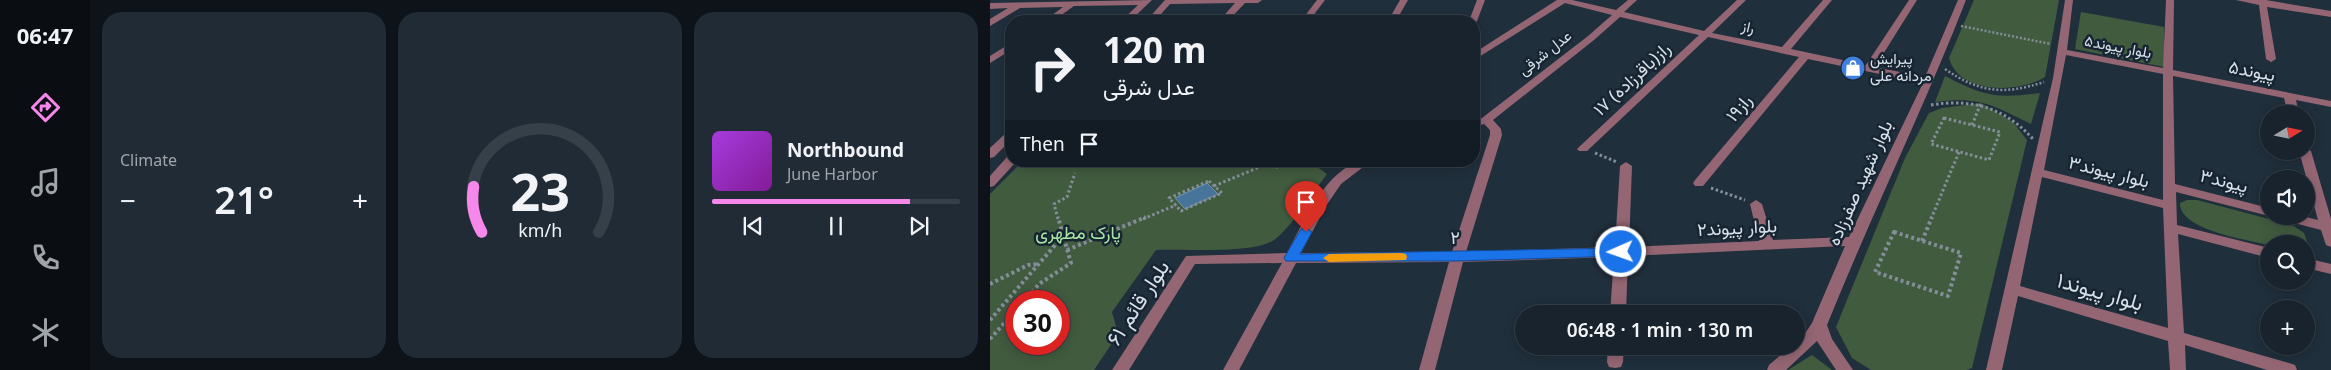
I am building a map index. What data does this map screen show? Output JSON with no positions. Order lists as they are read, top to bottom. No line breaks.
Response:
{"streets":{"street":["راز","بلوار پیوند۵","عدل شرقی","پیوند۵","۱۷ راز(باقرزاده)","راز۱۹","بلوار پیوند۳","پیوند۳","بلوار شهید صفرزاده","بلوار پیوند۲","۲","بلوار پیوند۱","بلوار قائم ۶۱"]},"crossings":[["راز","عدل شرقی"],["راز","۱۷ راز(باقرزاده)"],["راز","راز۱۹"],["راز","بلوار شهید صفرزاده"],["بلوار پیوند۵","پیوند۵"],["بلوار شهید صفرزاده","بلوار پیوند۲"],["بلوار پیوند۲","۲"],["۲","بلوار قائم ۶۱"]],"parks":["پارک مطهری"],"places":{"shop":["پیرایش مردانه علی"]},"north":"right","page":{"tabs":"06:47","tile":"Climate","turn":["120 m","عدل شرقی"],"map_buttons":"+","then":"Then","song":["Northbound","June Harbor"],"heat":["−","21°","+"],"limit":"30","trip":"06:48 · 1 min · 130 m","gauge":["23","km/h"]}}
